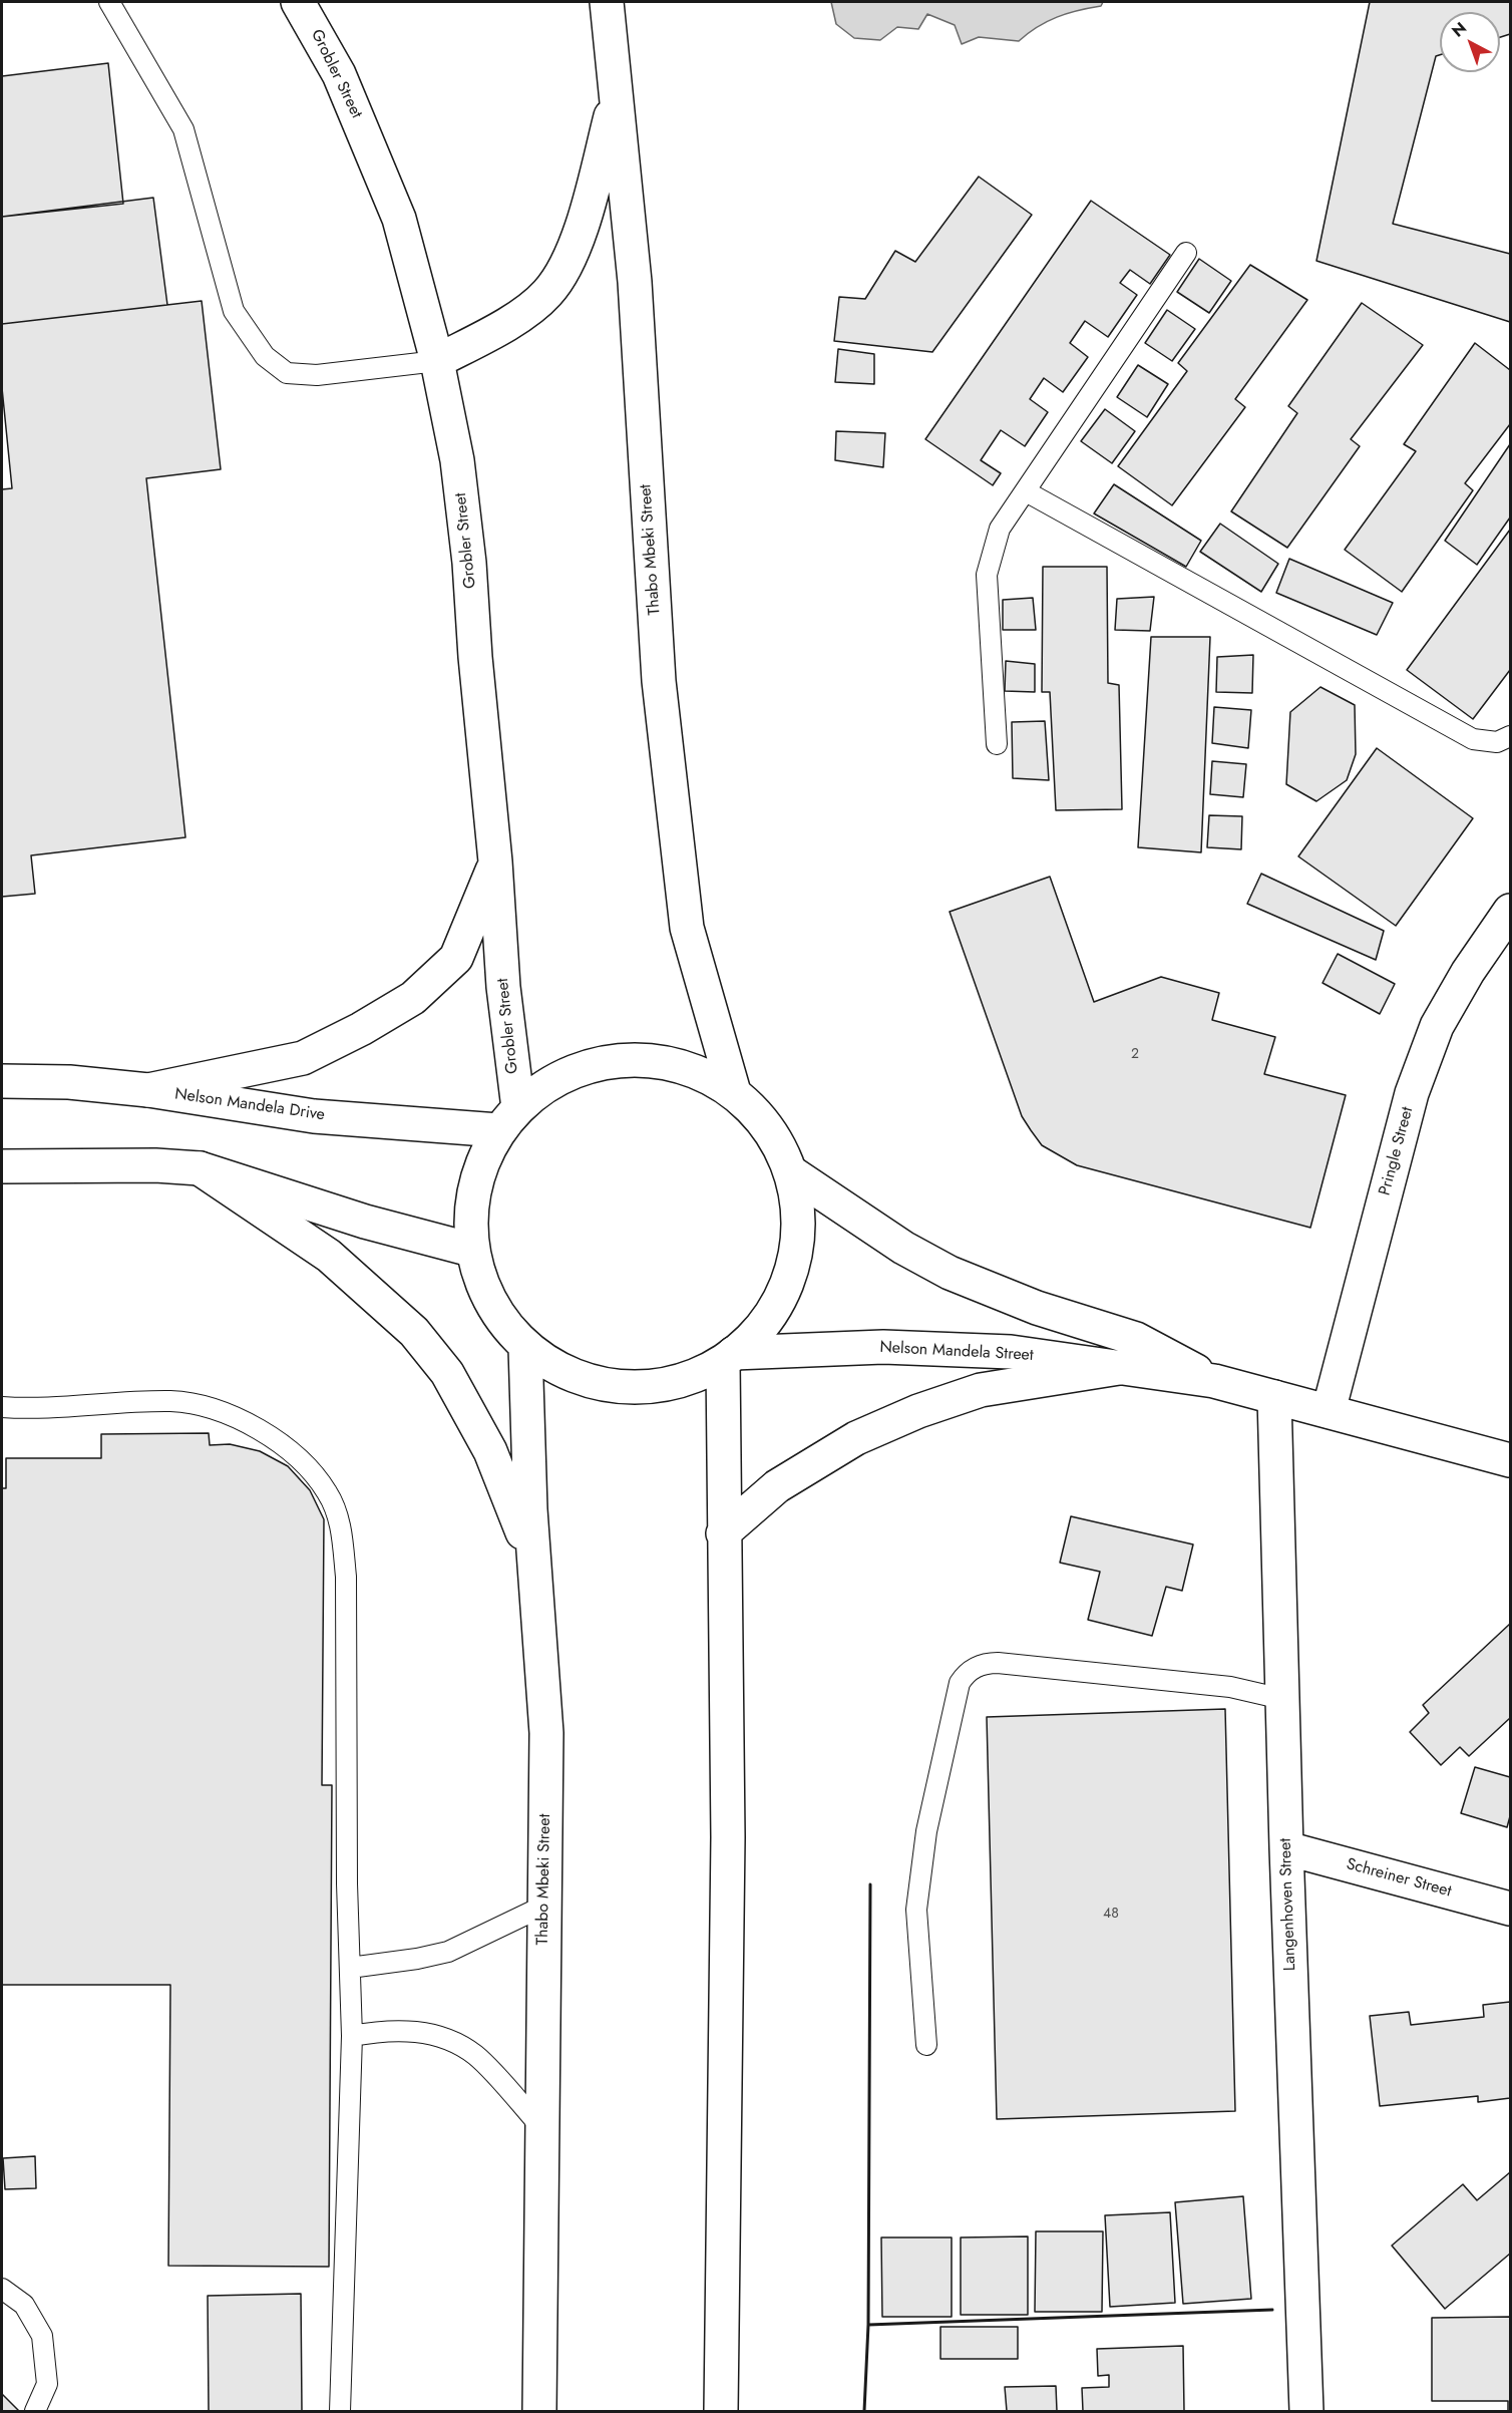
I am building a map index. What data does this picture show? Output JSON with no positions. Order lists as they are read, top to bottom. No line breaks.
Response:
{"streets":{"main road":["Grobler Street","Thabo Mbeki Street","Nelson Mandela Drive","Pringle Street","Nelson Mandela Street","Schreiner Street","Langenhoven Street"]},"crossings":[["Grobler Street","Nelson Mandela Drive"],["Pringle Street","Nelson Mandela Street"],["Nelson Mandela Street","Langenhoven Street"],["Schreiner Street","Langenhoven Street"]],"house_numbers":["2","48"],"north":"top left"}
